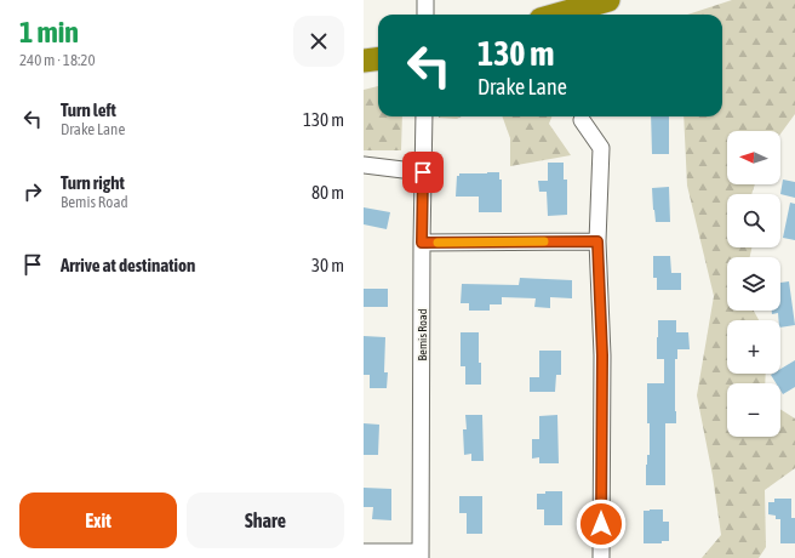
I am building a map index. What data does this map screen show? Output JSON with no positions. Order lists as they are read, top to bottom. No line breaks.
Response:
{"streets":{"street":["Bemis Road"]},"north":"left","page":{"heading":["1 min","240 m · 18:20"],"turn":["130 m","Drake Lane"],"list":[{"name":"Turn left","note":"Drake Lane","value":"130 m"},{"name":"Turn right","note":"Bemis Road","value":"80 m"},{"name":"Arrive at destination","value":"30 m"}],"map_buttons":["+","−"],"buttons":["Exit","Share"]}}
